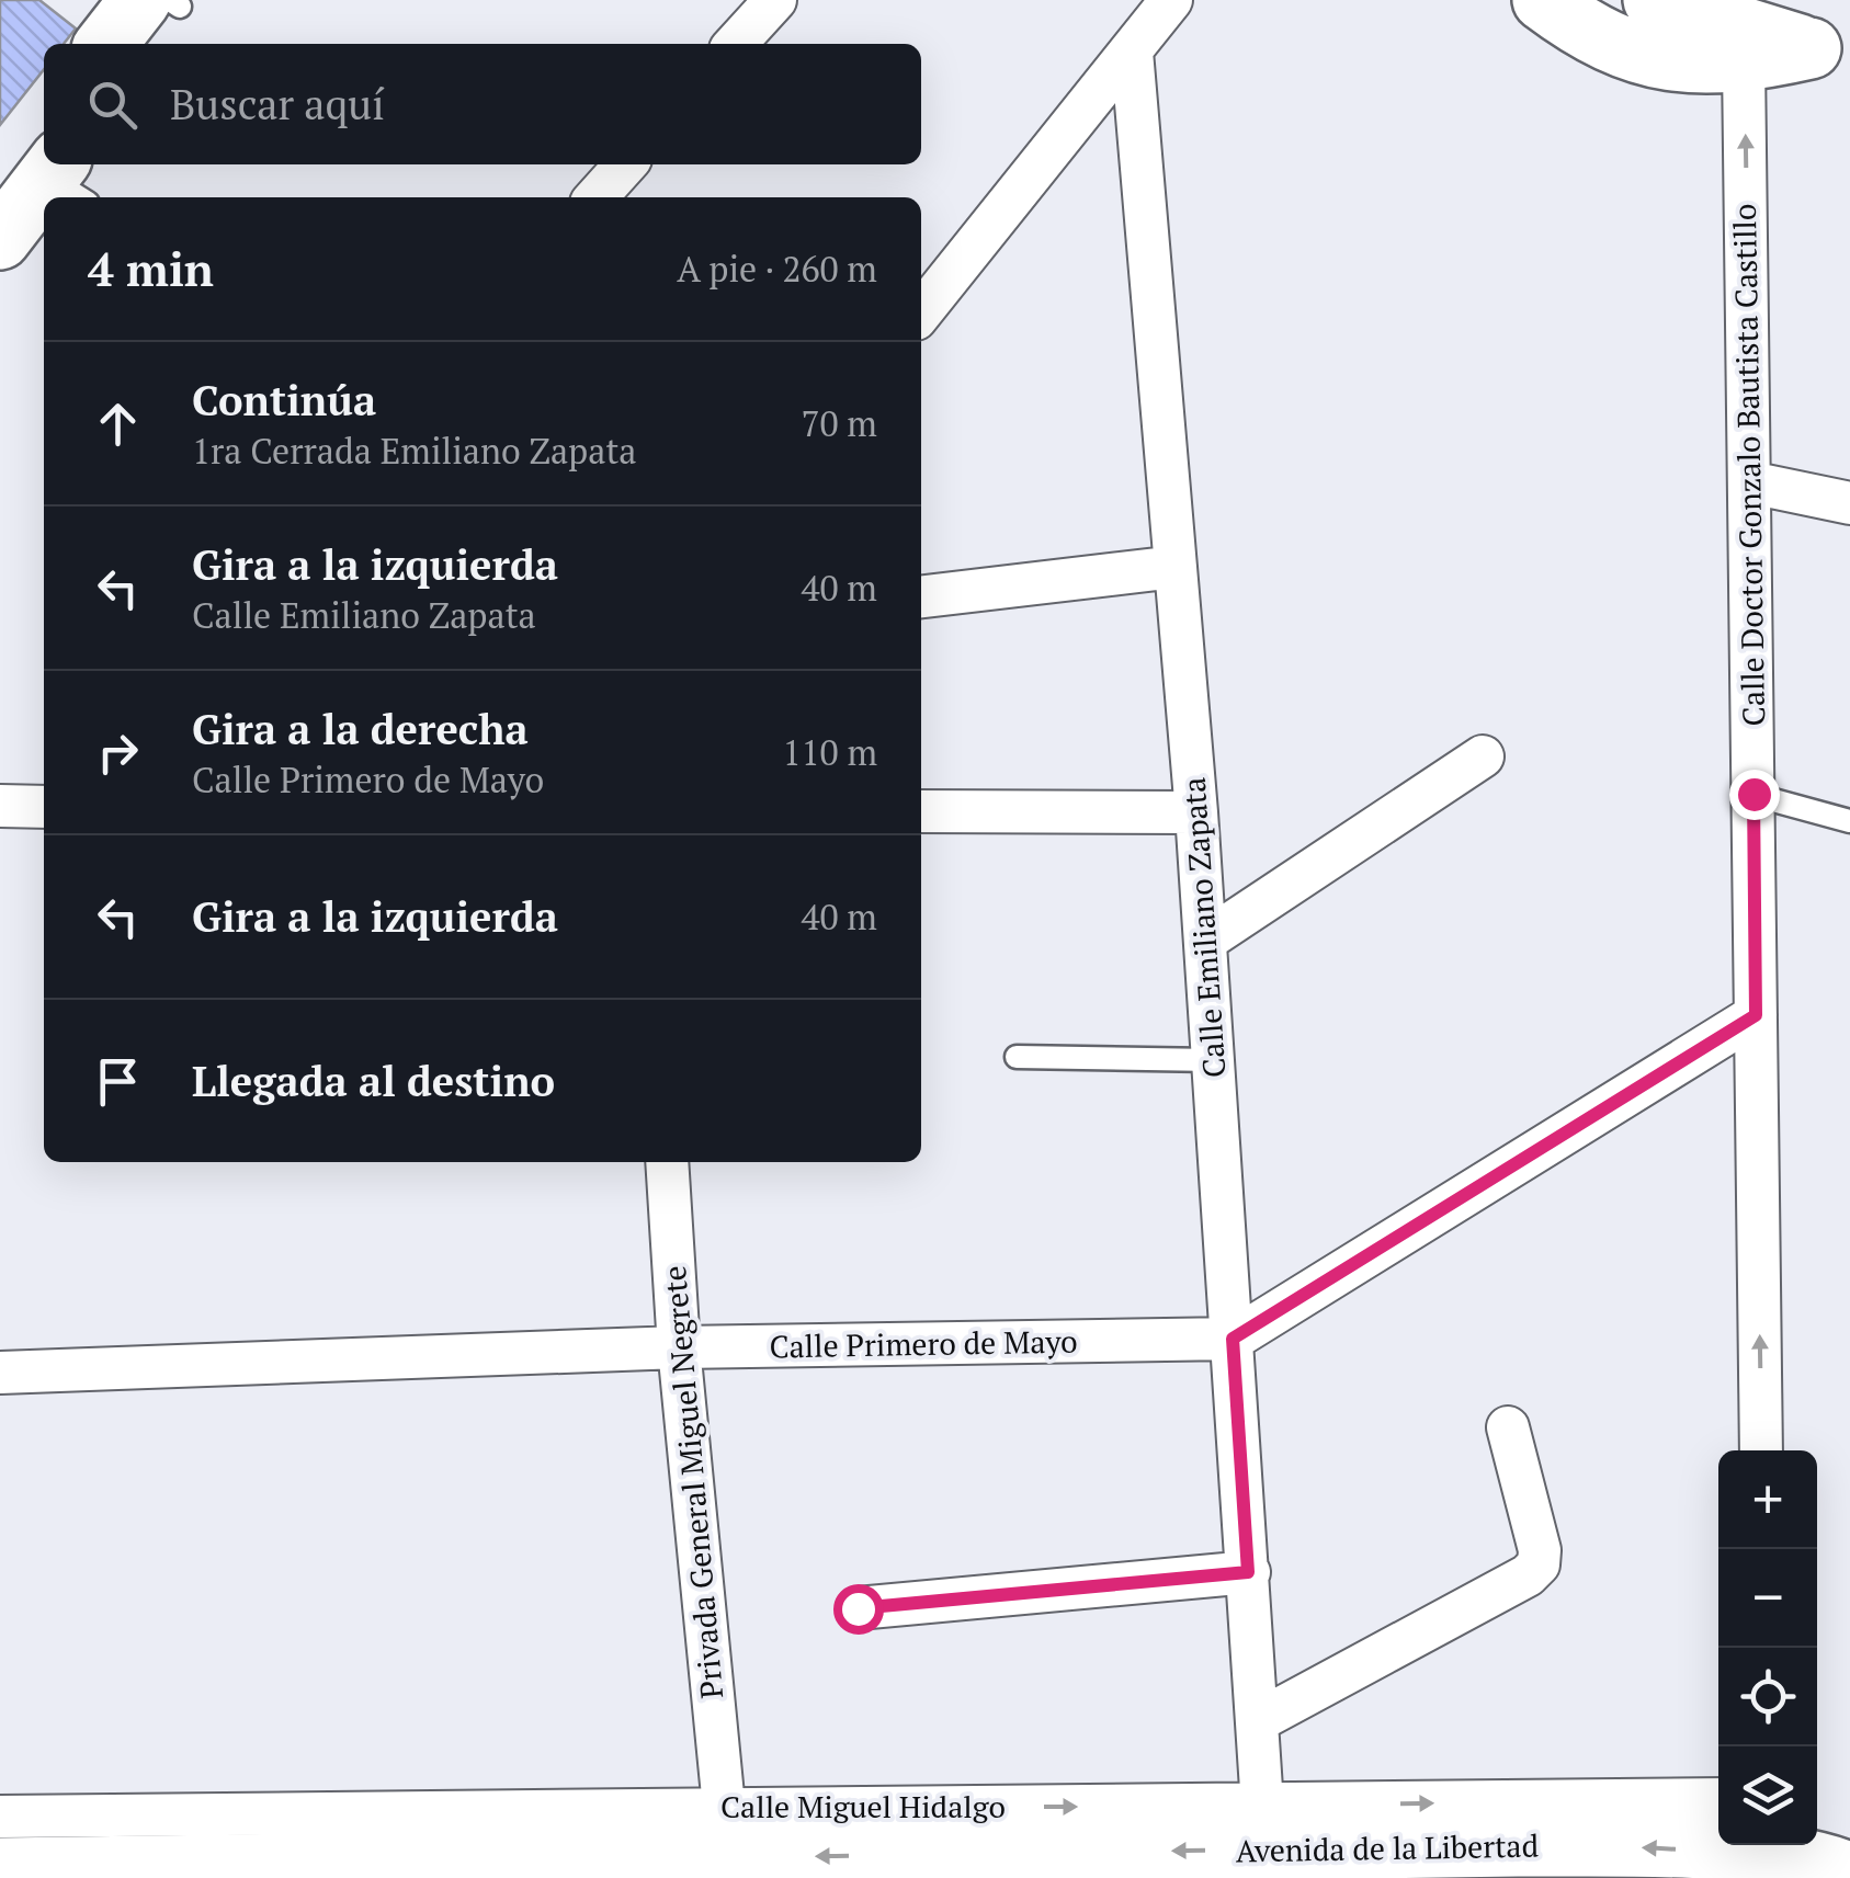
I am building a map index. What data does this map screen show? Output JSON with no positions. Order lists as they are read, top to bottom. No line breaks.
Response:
{"streets":{"street":["Calle Doctor Gonzalo Bautista Castillo","Calle Emiliano Zapata","Calle Primero de Mayo","Privada General Miguel Negrete","Calle Miguel Hidalgo","Avenida de la Libertad"]},"crossings":[["Calle Emiliano Zapata","Calle Primero de Mayo"],["Calle Emiliano Zapata","Calle Miguel Hidalgo"],["Calle Primero de Mayo","Privada General Miguel Negrete"],["Privada General Miguel Negrete","Calle Miguel Hidalgo"]],"one_way":["Calle Doctor Gonzalo Bautista Castillo","Avenida de la Libertad"],"page":{"search":"Buscar aquí","heading":["4 min","A pie · 260 m"],"list":[["Continúa","1ra Cerrada Emiliano Zapata","70 m"],["Gira a la izquierda","Calle Emiliano Zapata","40 m"],["Gira a la derecha","Calle Primero de Mayo","110 m"],["Gira a la izquierda","40 m"],"Llegada al destino"],"map_buttons":["+","−"]}}
